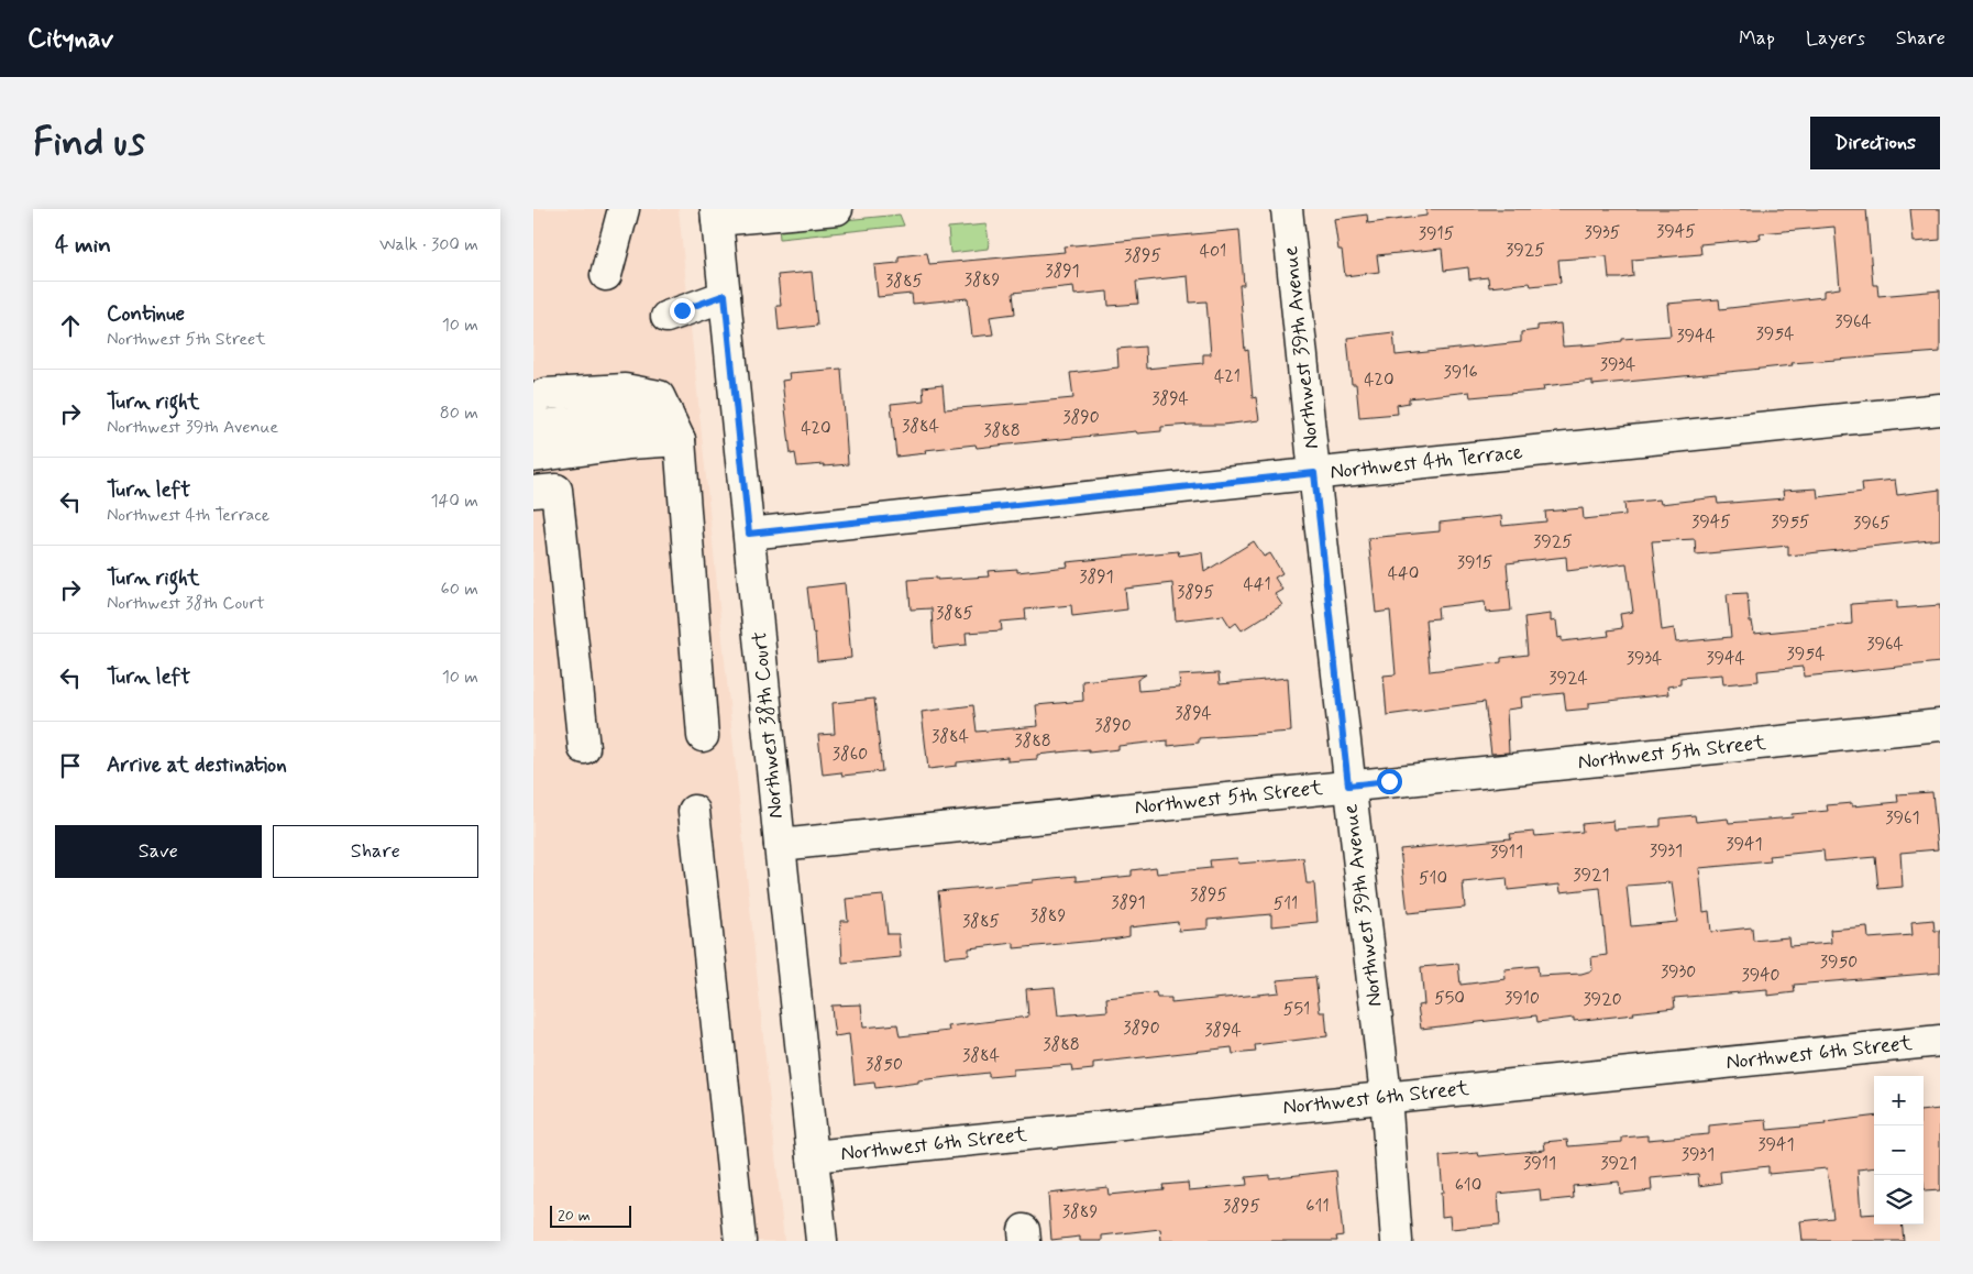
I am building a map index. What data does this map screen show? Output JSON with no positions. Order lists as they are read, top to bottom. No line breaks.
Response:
{"streets":{"street":["Northwest 39th Avenue","Northwest 4th Terrace","Northwest 38th Court","Northwest 5th Street","Northwest 6th Street"]},"crossings":[["Northwest 39th Avenue","Northwest 4th Terrace"],["Northwest 39th Avenue","Northwest 5th Street"],["Northwest 39th Avenue","Northwest 6th Street"],["Northwest 4th Terrace","Northwest 38th Court"],["Northwest 38th Court","Northwest 5th Street"],["Northwest 38th Court","Northwest 6th Street"]],"house_numbers":["3945","3935","3915","3925","401","3895","3891","3889","3885","3964","3954","3944","3934","3916","421","420","3894","3890","3884","420","3888","3945","3955","3965","3925","3915","440","3891","441","3895","3885","3964","3954","3934","3944","3924","3894","3890","3884","3888","3860","3961","3941","3931","3911","3921","510","3895","3891","511","3889","3885","3950","3930","3940","550","3910","3920","551","3890","3894","3888","3884","3850","3941","3931","3911","3921","610","3895","611","3889"],"scale_bar":"20 m","page":{"header":"Citynav","nav":["Map","Layers","Share"],"buttons":["Directions",["Save","Share"]],"title":"Find us","heading":["4 min","Walk · 300 m"],"list":[["Continue","Northwest 5th Street","10 m"],["Turn right","Northwest 39th Avenue","80 m"],["Turn left","Northwest 4th Terrace","140 m"],["Turn right","Northwest 38th Court","60 m"],["Turn left","10 m"],"Arrive at destination"],"map_buttons":["+","−"],"scale":"20 m"}}
